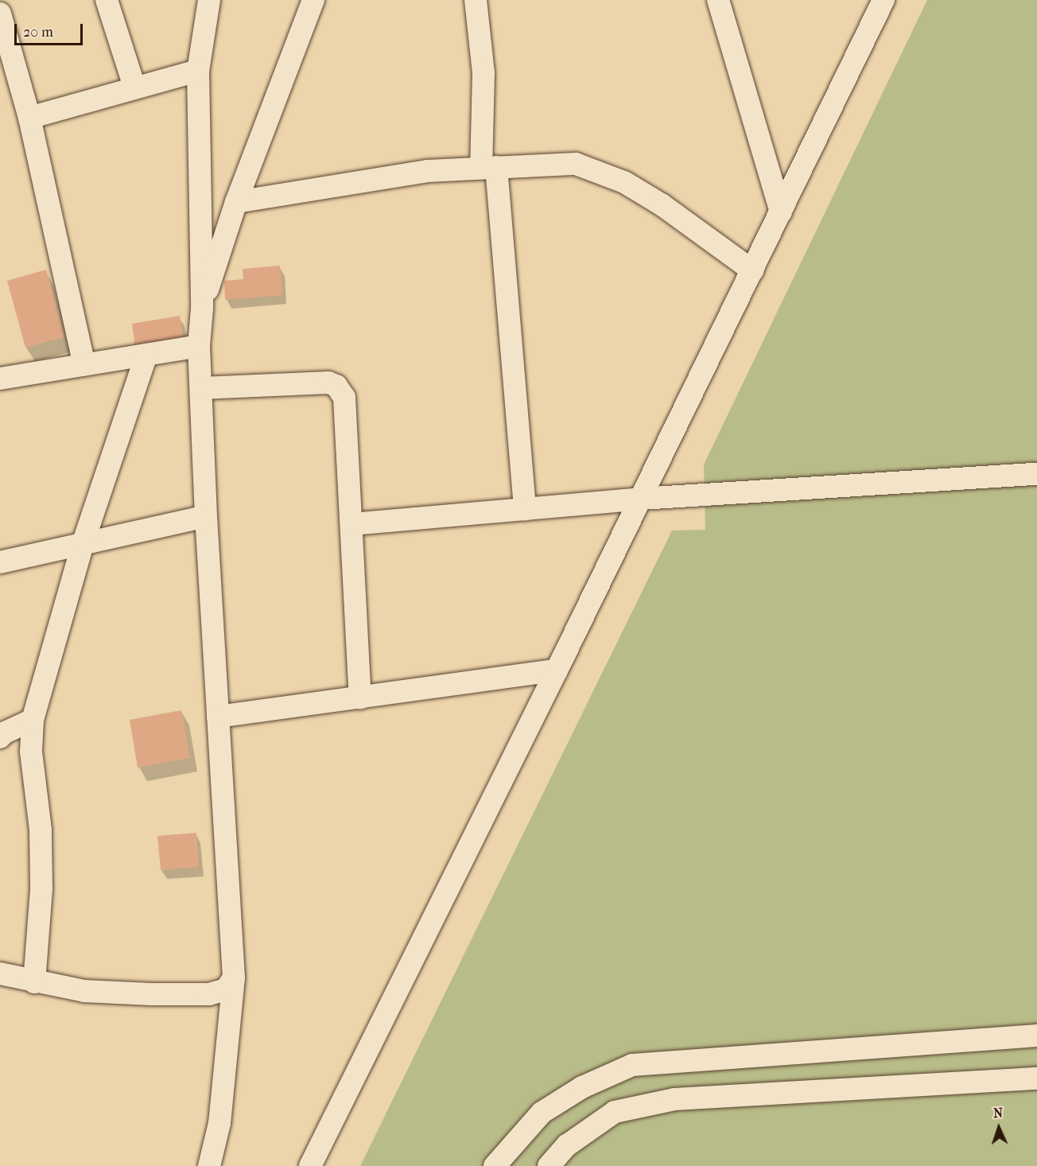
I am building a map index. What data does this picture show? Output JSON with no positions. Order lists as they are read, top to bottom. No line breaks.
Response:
{"scale_bar":"20 m","north":"top"}
